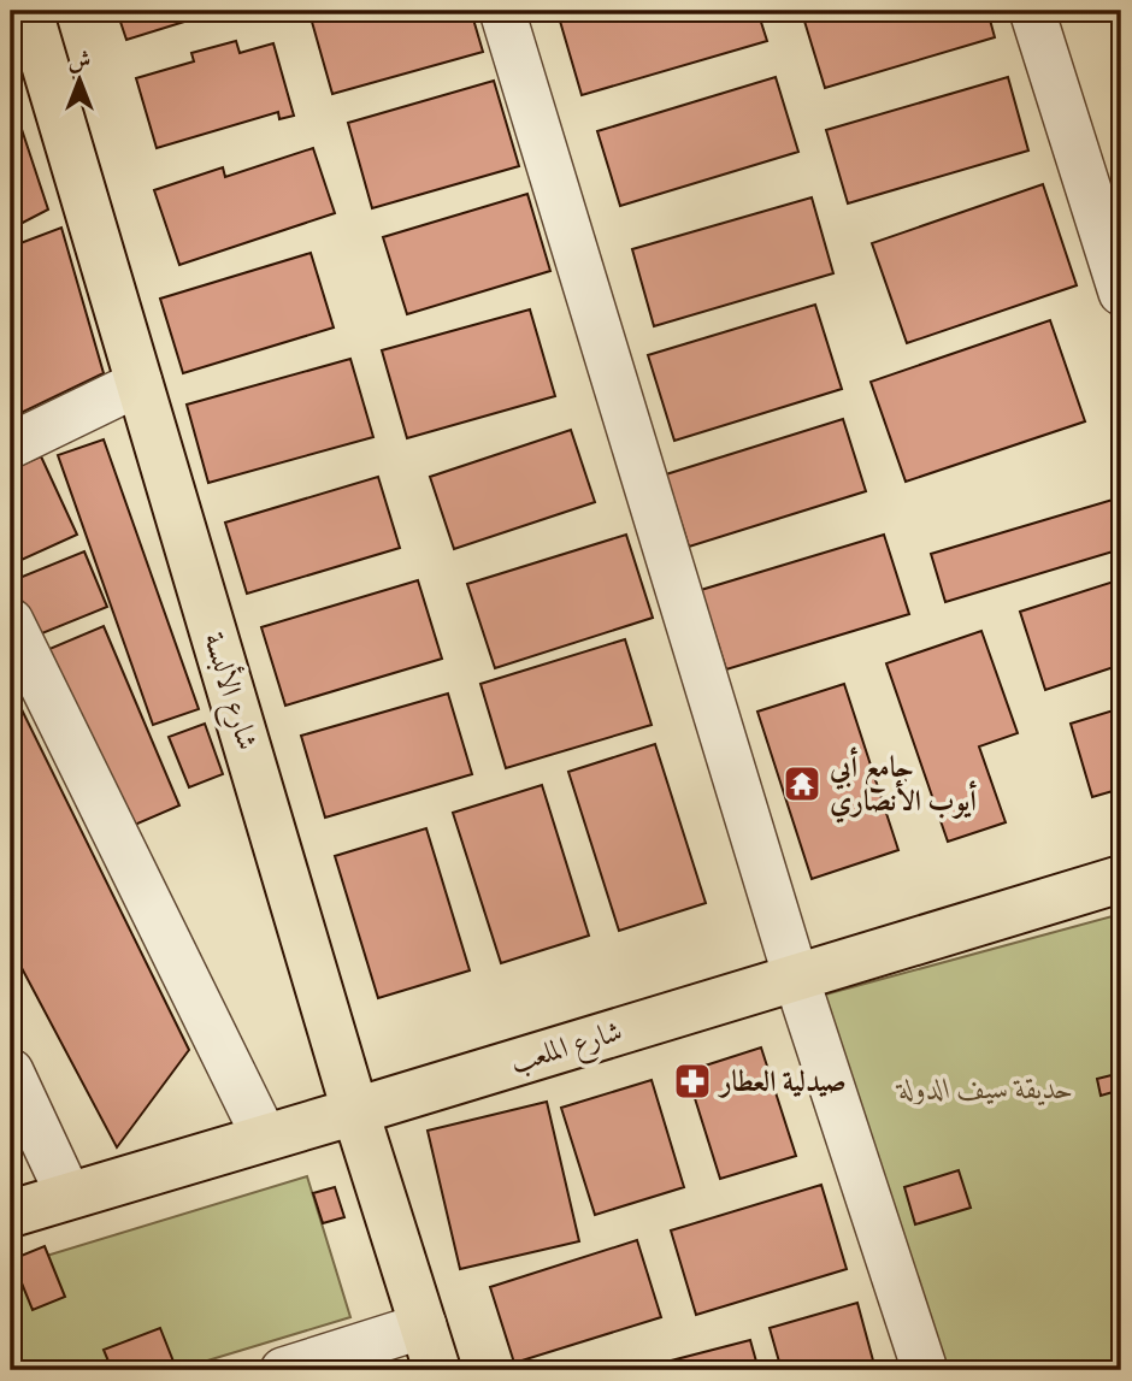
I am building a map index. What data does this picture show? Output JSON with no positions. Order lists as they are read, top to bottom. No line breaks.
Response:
{"streets":{"main road":["شارع الألبسة","شارع الملعب"]},"crossings":[["شارع الألبسة","شارع الملعب"]],"parks":["حديقة سيف الدولة"],"places":{"temple":["جامع أبي أيوب الأنصاري"],"pharmacy":["صيدلية العطار"]},"north":"top"}
